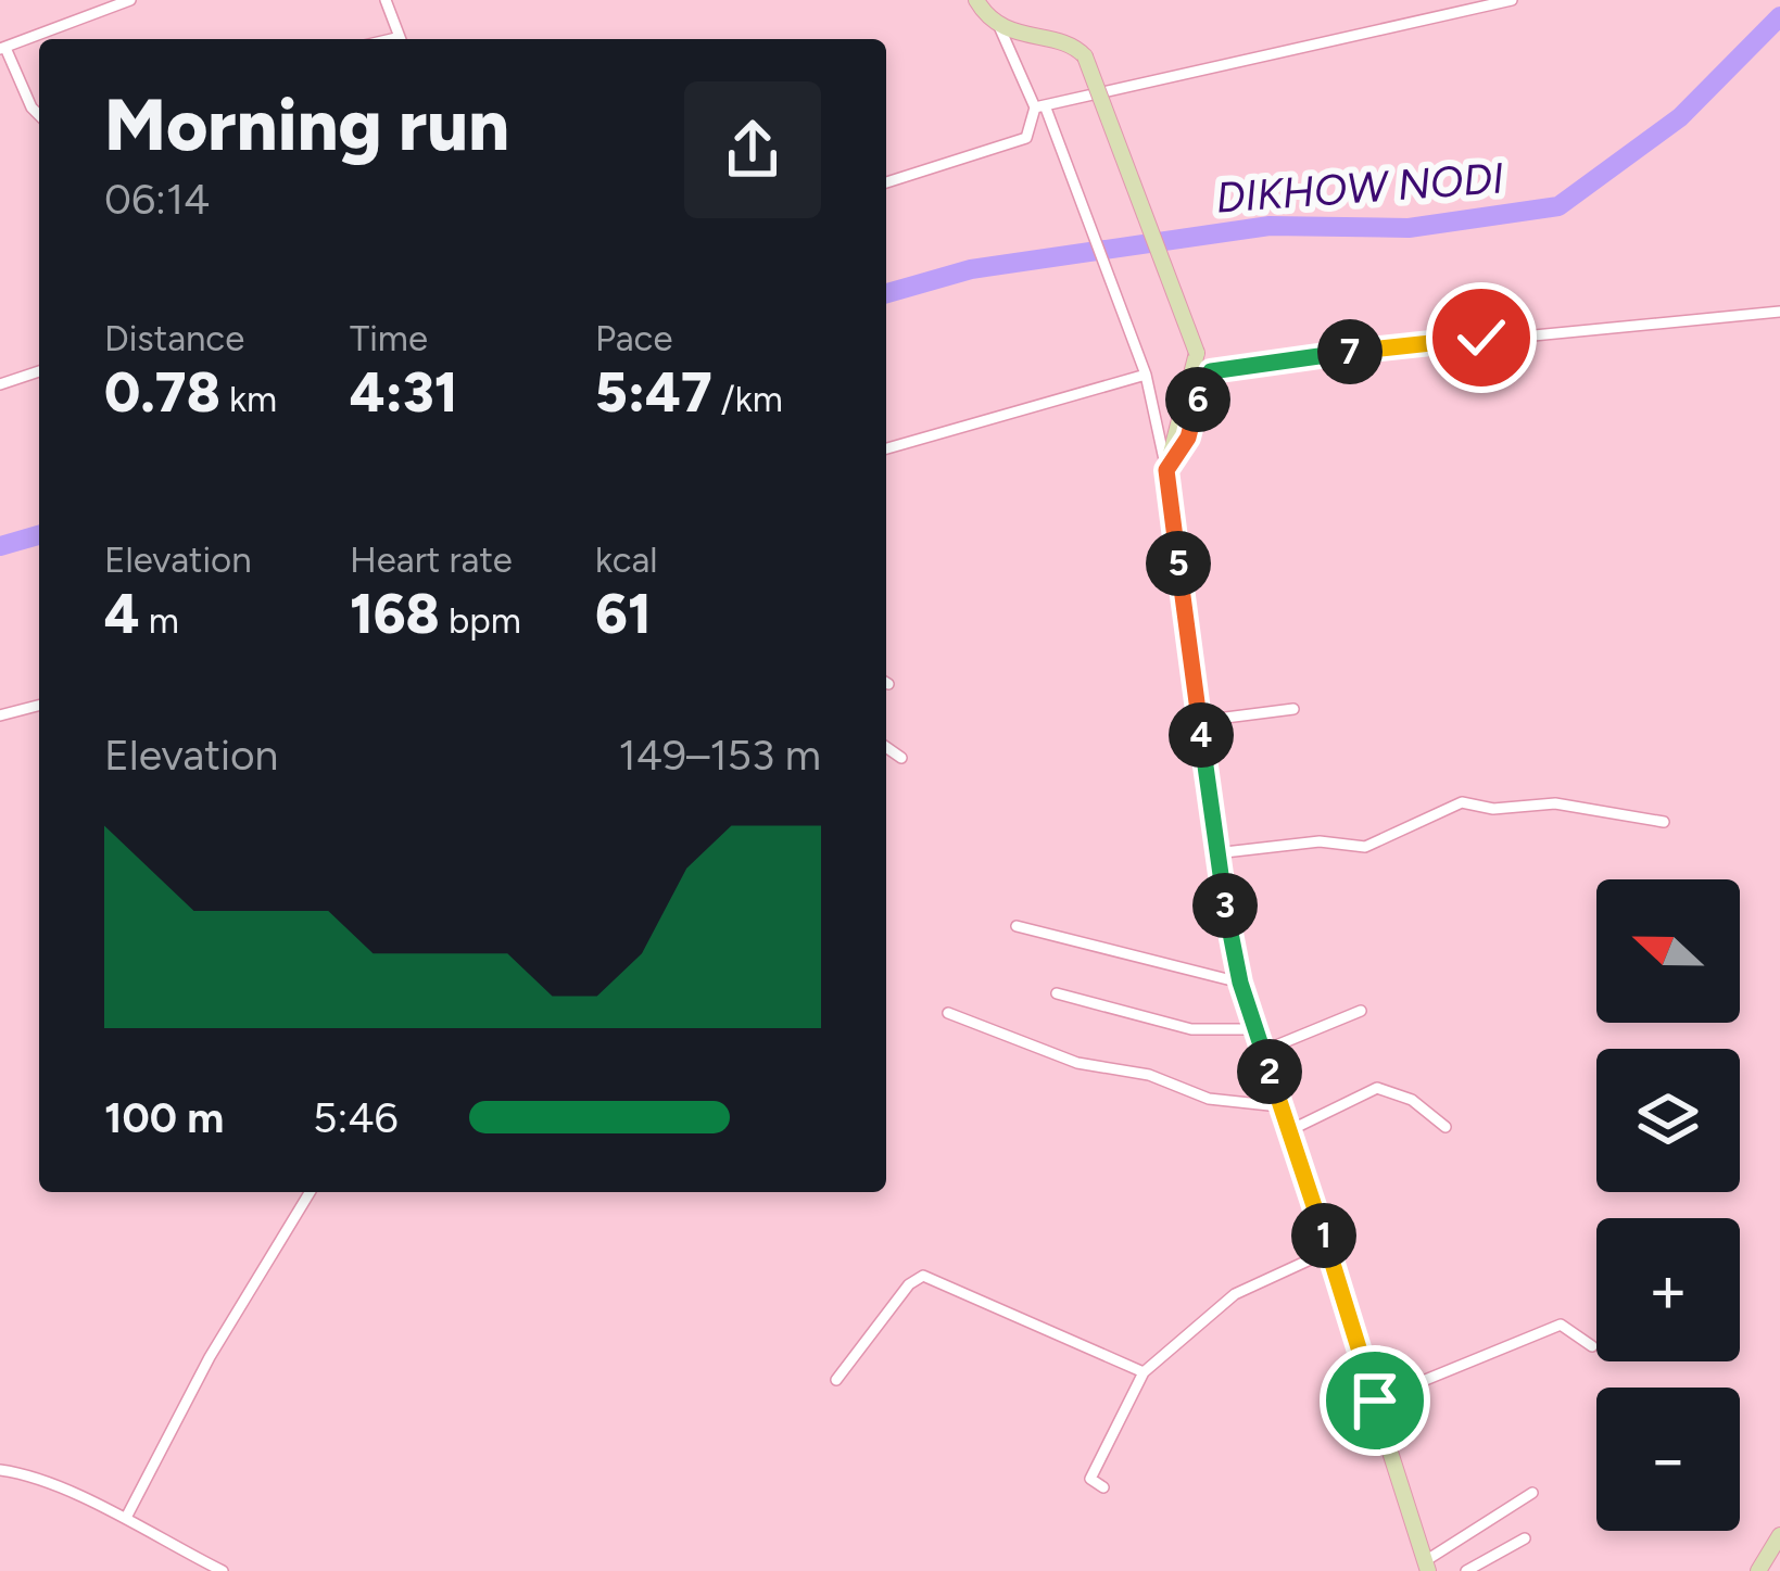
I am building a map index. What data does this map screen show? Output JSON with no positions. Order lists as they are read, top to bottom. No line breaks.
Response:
{"water":["DIKHOW NODI"],"north":"left","page":{"heading":["Morning run","06:14"],"stats":[["Distance","0.78 km"],["Time","4:31"],["Pace","5:47 /km"],["Elevation","4 m"],["Heart rate","168 bpm"],["kcal","61"]],"pins":["7","6","5","4","3","2","1"],"chart":["Elevation","149–153 m"],"map_buttons":["+","−"],"list":[{"name":"100 m","note":"5:46"}]}}
